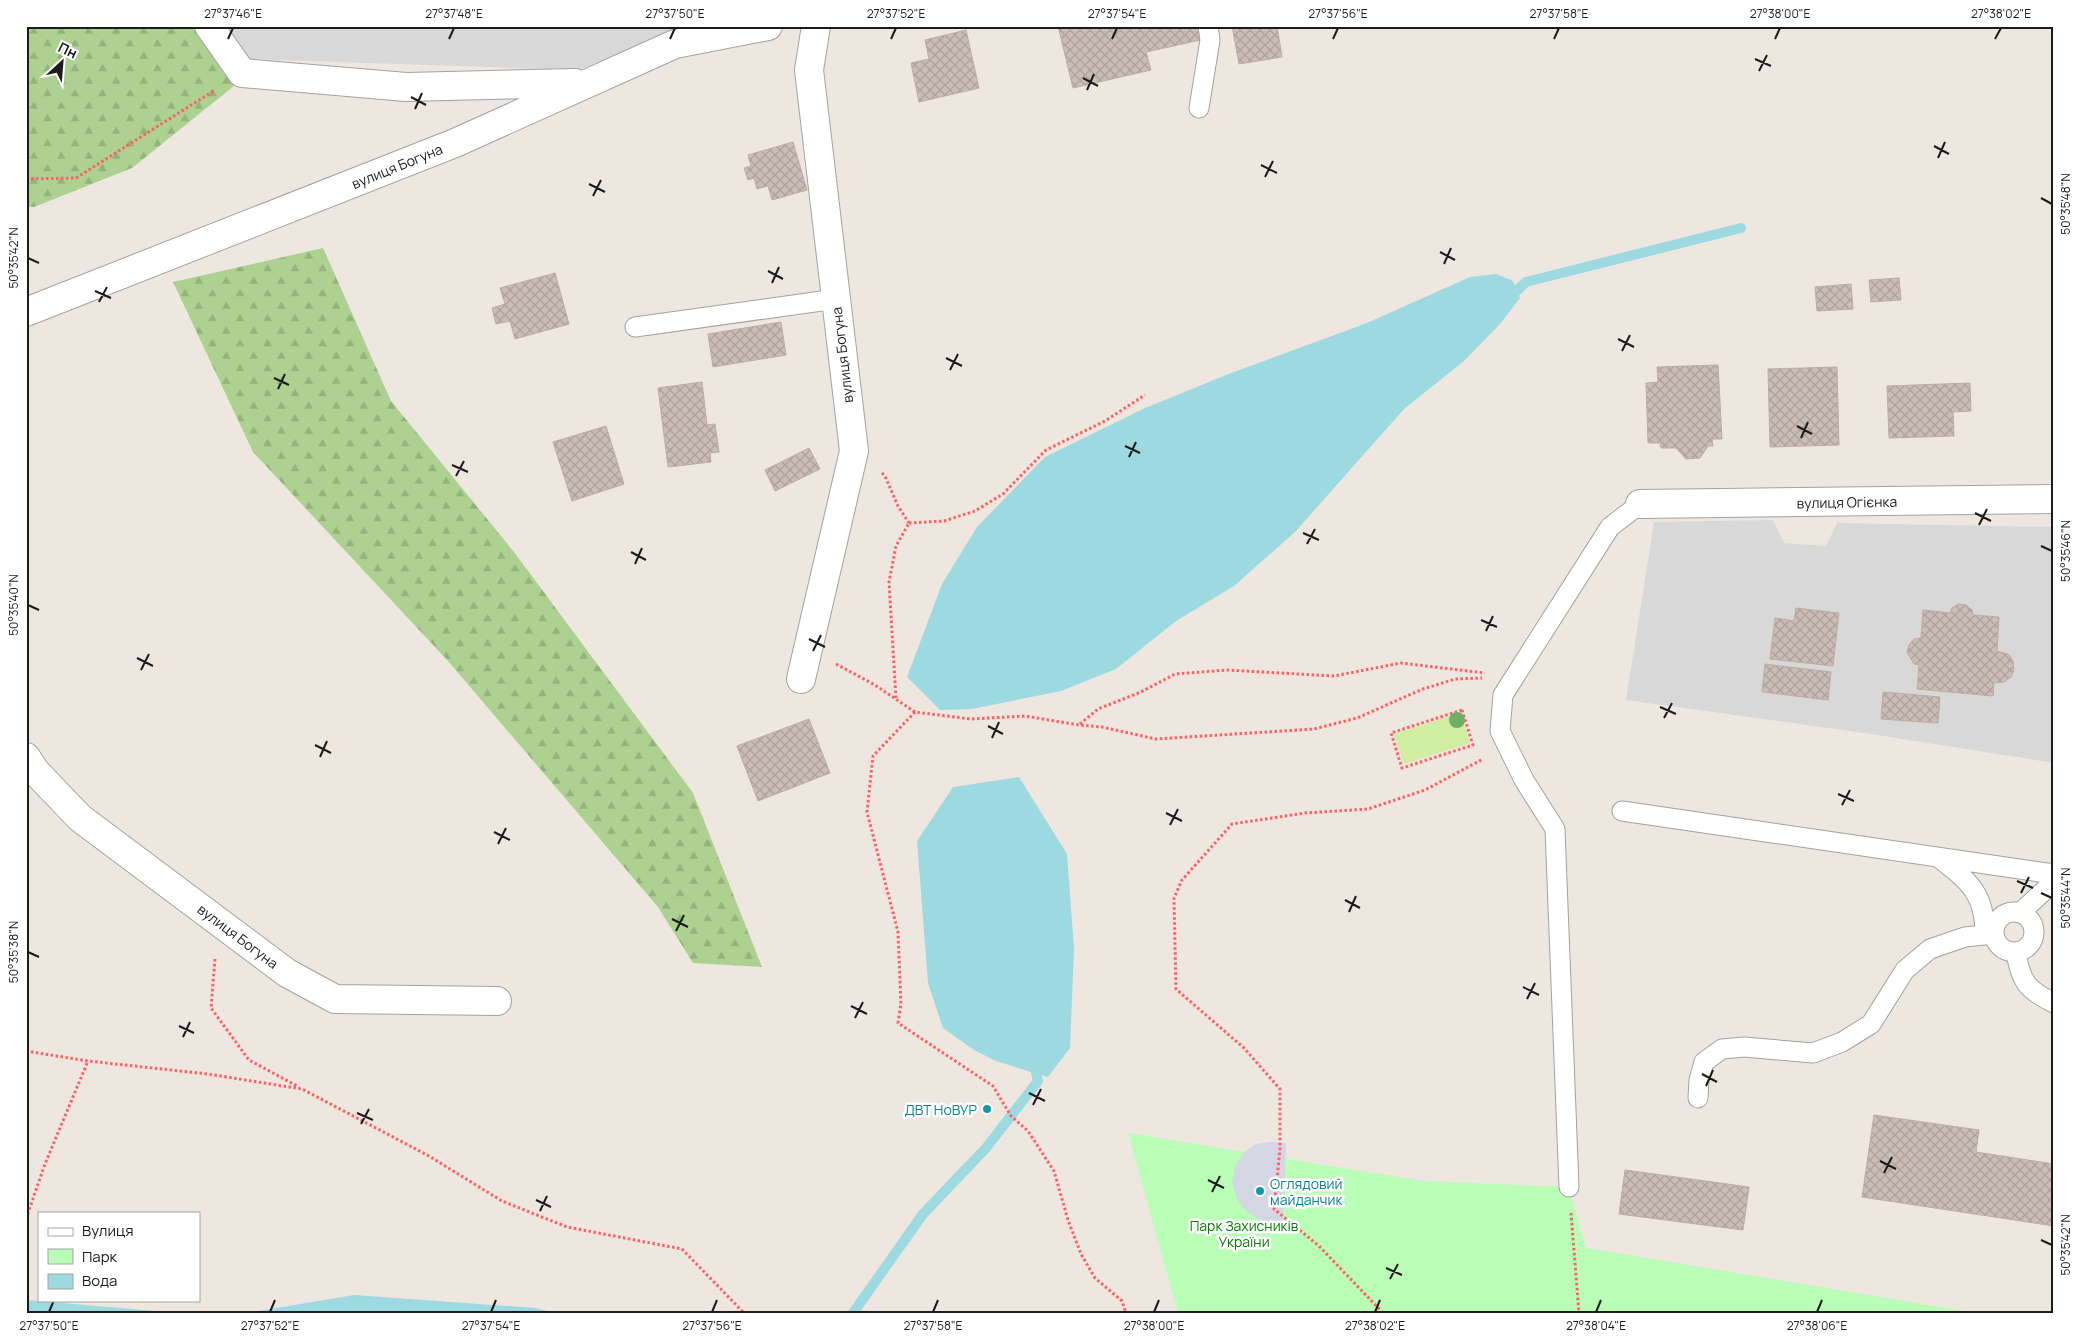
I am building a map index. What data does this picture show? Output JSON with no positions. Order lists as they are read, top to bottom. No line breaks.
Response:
{"streets":{"street":["вулиця Богуна","вулиця Огієнка"]},"parks":["Парк Захисників України"],"places":["ДВТ НоВУР","Оглядовий майданчик"],"legend":["Вулиця","Парк","Вода"],"north":"top right","coordinates":["27°37'46\"E","27°37'48\"E","27°37'50\"E","27°37'52\"E","27°37'54\"E","27°37'56\"E","27°37'58\"E","27°38'00\"E","27°38'02\"E","50°35'48\"N","50°35'42\"N","50°35'46\"N","50°35'40\"N","50°35'44\"N","50°35'38\"N","27°38'04\"E","27°38'06\"E"]}
